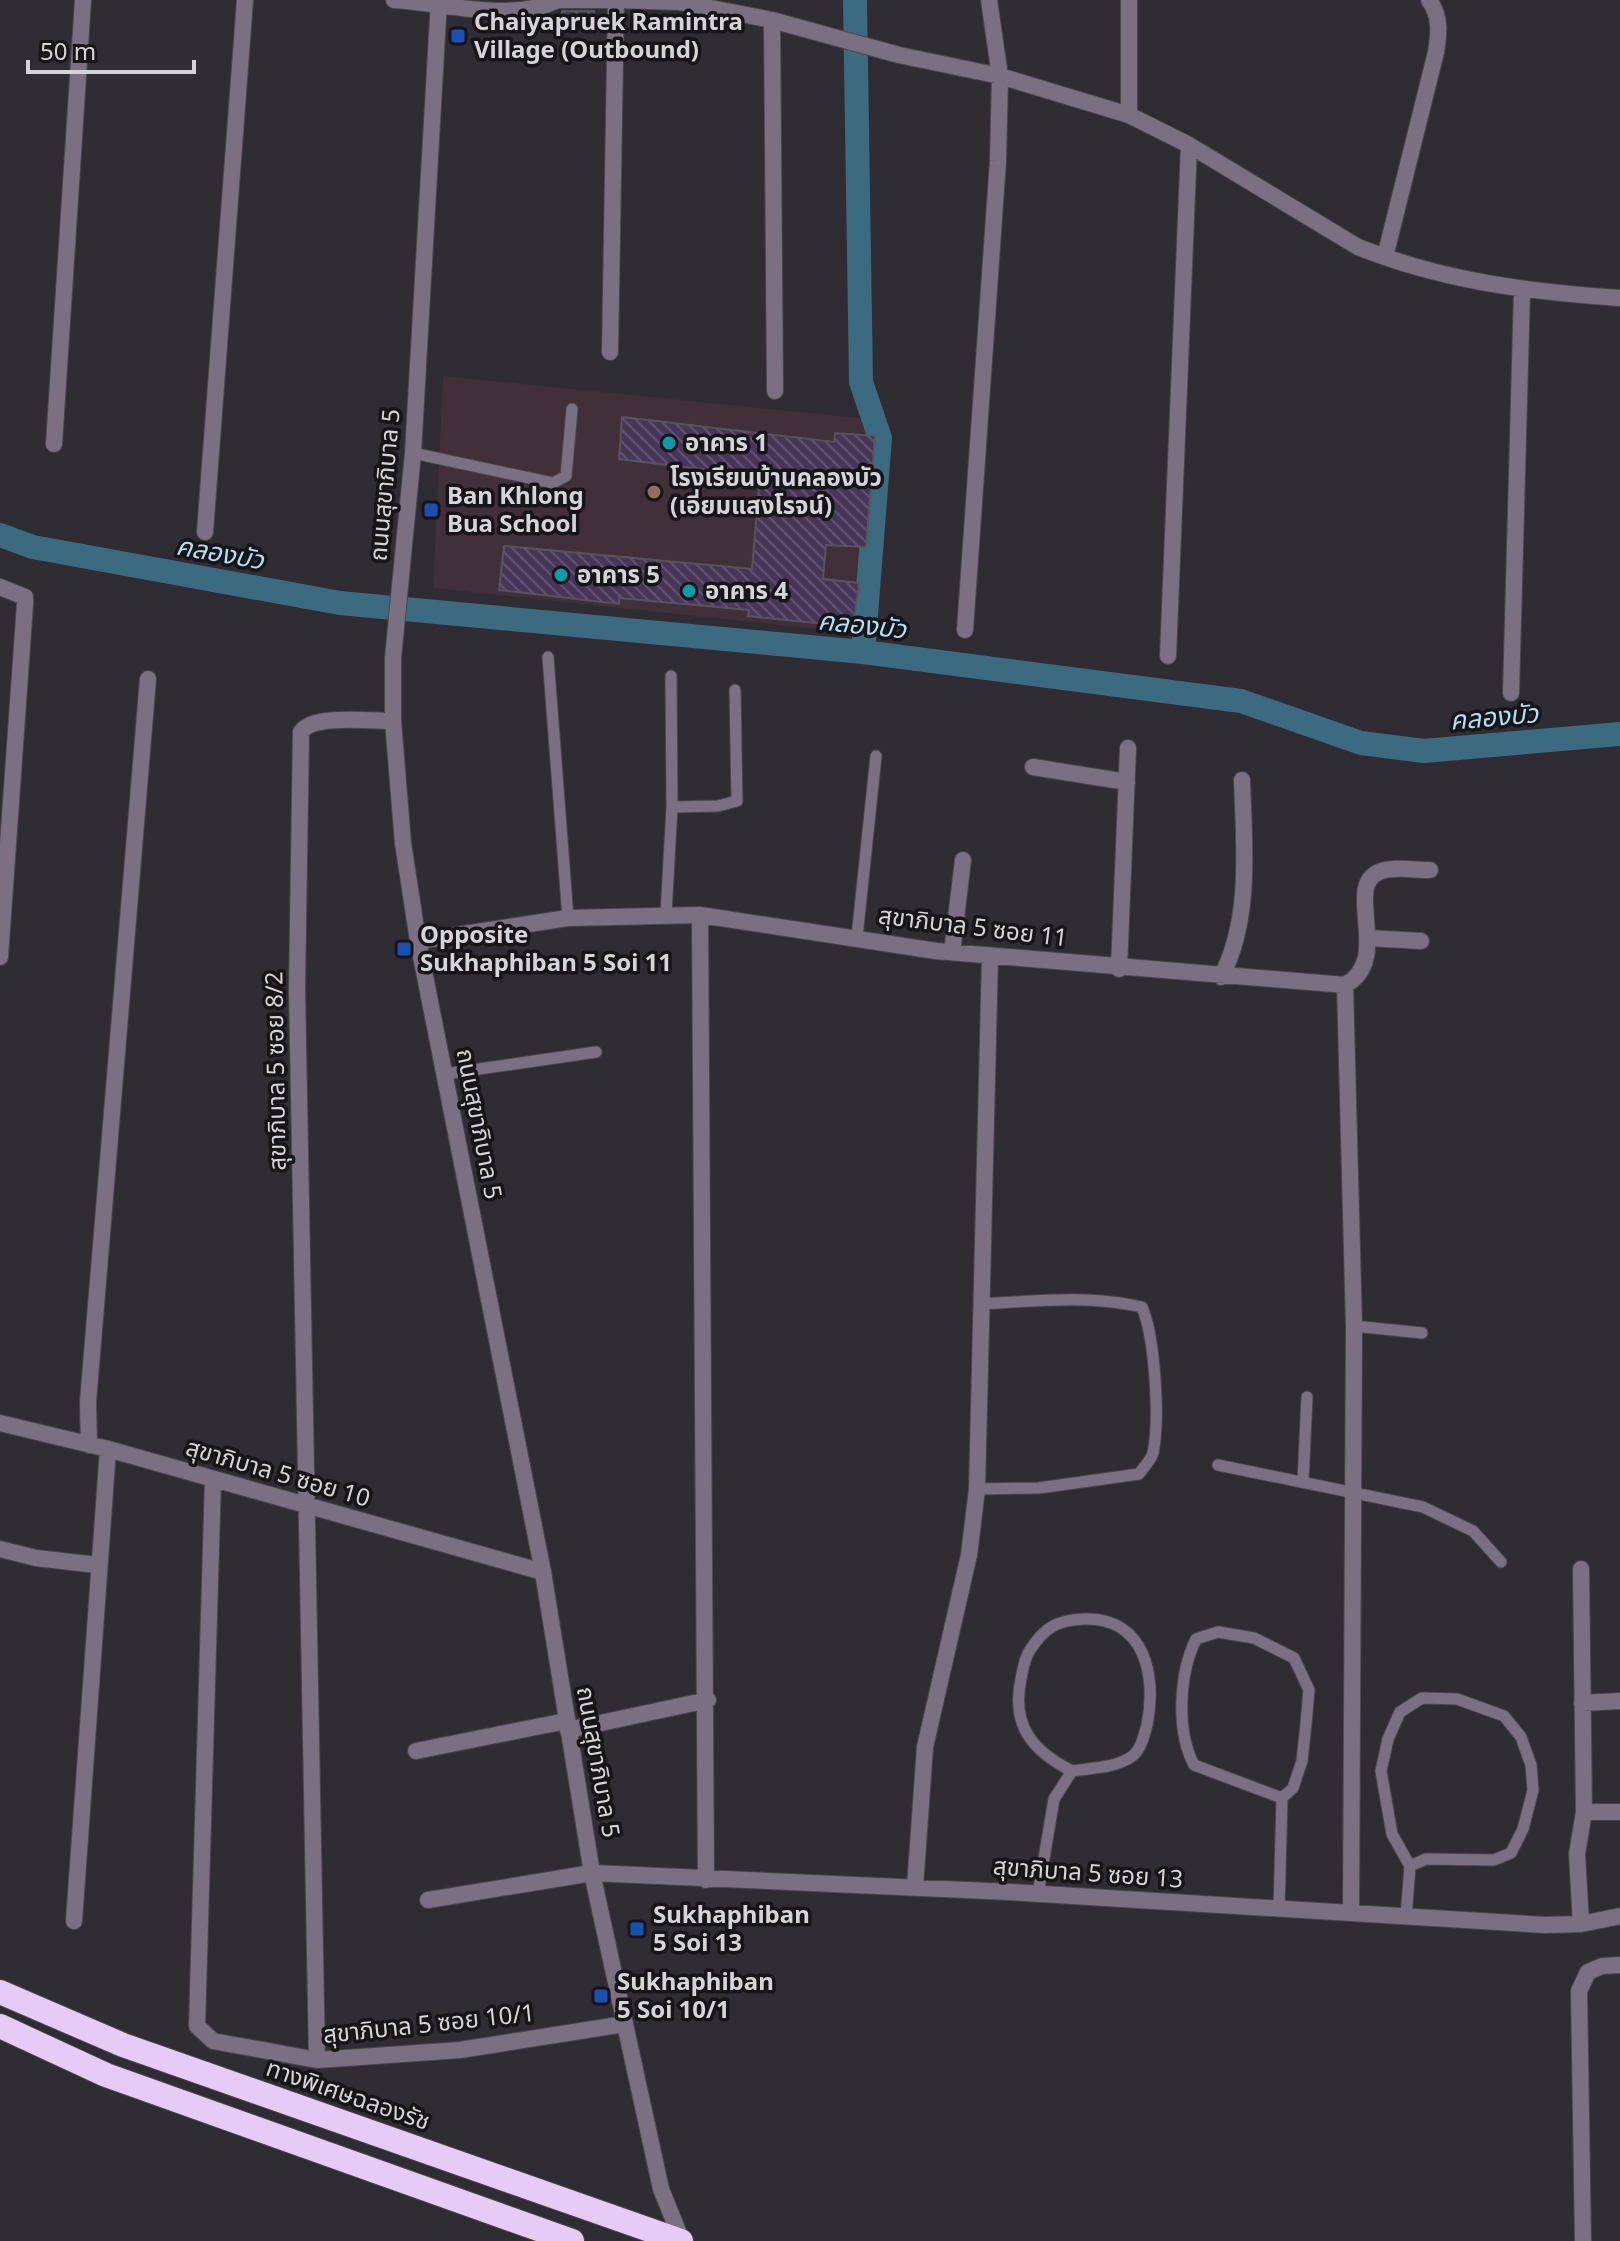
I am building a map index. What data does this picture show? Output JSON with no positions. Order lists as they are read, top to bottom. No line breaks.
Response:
{"streets":{"highway":["ทางพิเศษฉลองรัช"],"street":["ถนนสุขาภิบาล 5","สุขาภิบาล 5 ซอย 11","สุขาภิบาล 5 ซอย 8/2","สุขาภิบาล 5 ซอย 10","สุขาภิบาล 5 ซอย 13","สุขาภิบาล 5 ซอย 10/1"]},"crossings":[["ถนนสุขาภิบาล 5","สุขาภิบาล 5 ซอย 11"],["ถนนสุขาภิบาล 5","สุขาภิบาล 5 ซอย 8/2"],["ถนนสุขาภิบาล 5","สุขาภิบาล 5 ซอย 10"],["ถนนสุขาภิบาล 5","สุขาภิบาล 5 ซอย 13"],["ถนนสุขาภิบาล 5","สุขาภิบาล 5 ซอย 10/1"],["ถนนสุขาภิบาล 5","ทางพิเศษฉลองรัช"],["สุขาภิบาล 5 ซอย 8/2","สุขาภิบาล 5 ซอย 10"],["สุขาภิบาล 5 ซอย 10","สุขาภิบาล 5 ซอย 10/1"]],"water":["คลองบัว"],"places":{"transit":["Chaiyapruek Ramintra Village (Outbound)","Ban Khlong Bua School","Opposite Sukhaphiban 5 Soi 11","Sukhaphiban 5 Soi 13","Sukhaphiban 5 Soi 10/1"],"other":["อาคาร 1","โรงเรียนบ้านคลองบัว (เอี่ยมแสงโรจน์)","อาคาร 5","อาคาร 4"]},"scale_bar":"50 m"}
